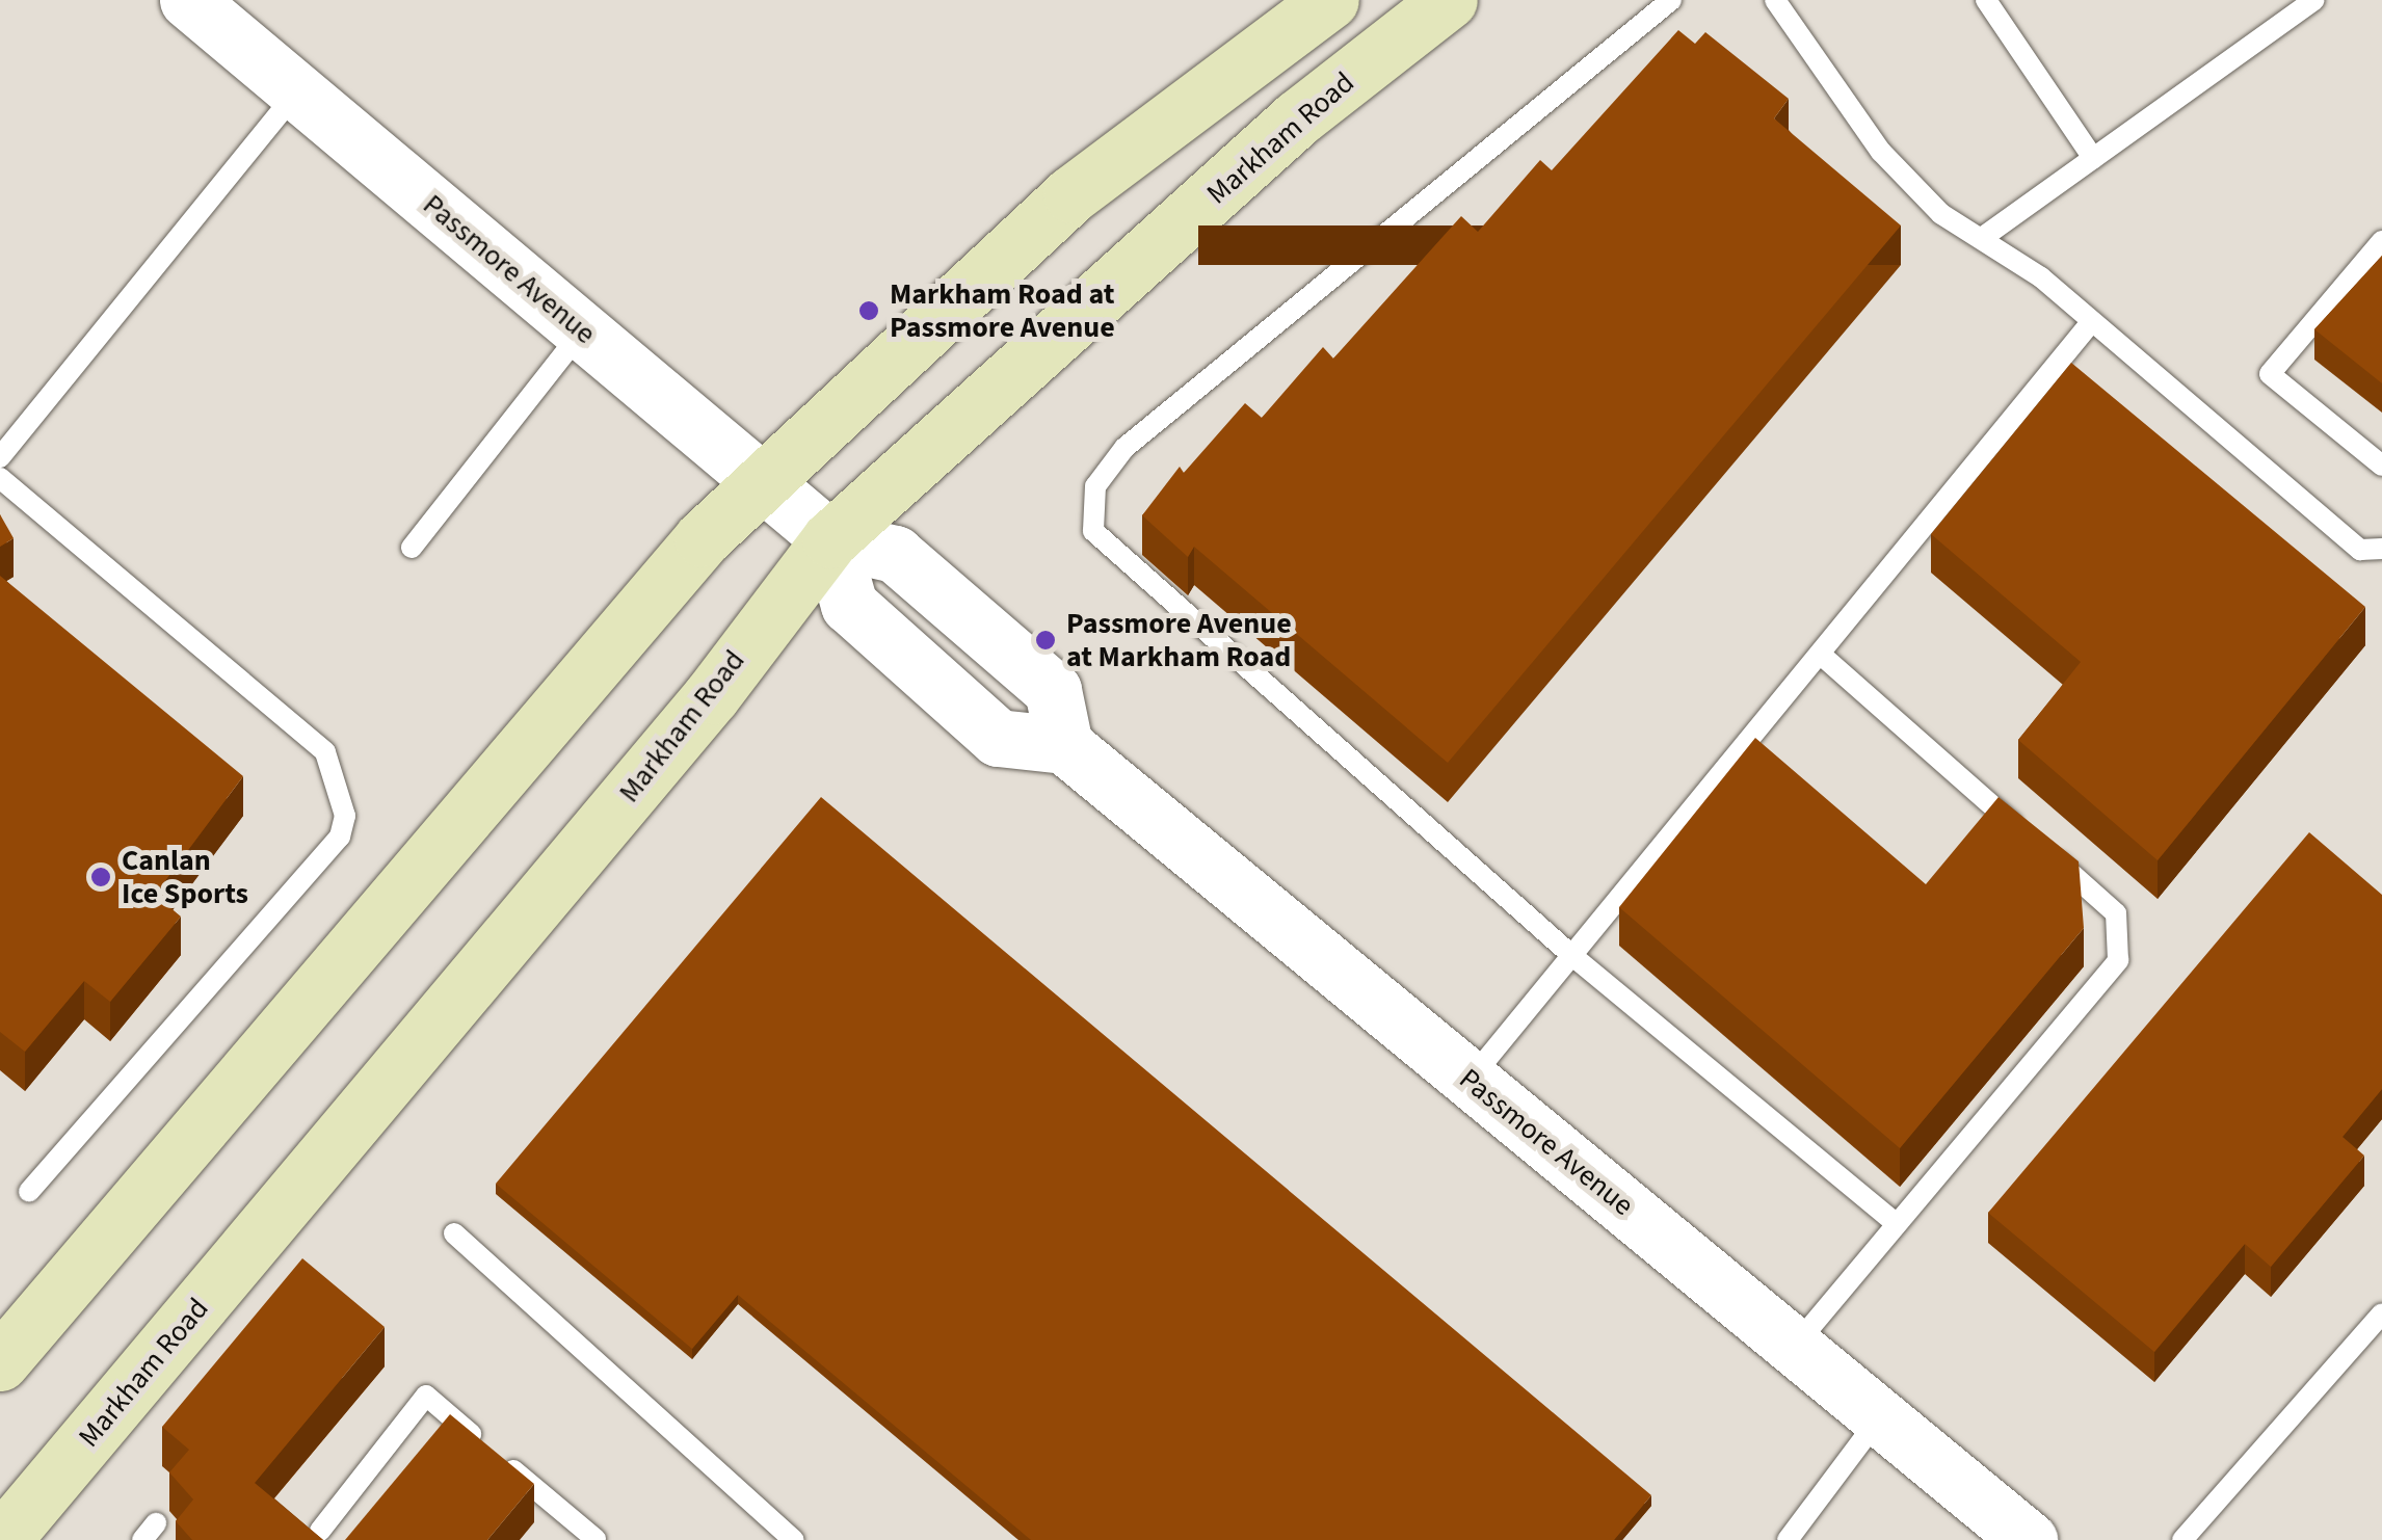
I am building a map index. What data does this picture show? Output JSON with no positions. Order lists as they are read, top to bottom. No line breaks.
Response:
{"streets":{"main road":["Markham Road"],"street":["Passmore Avenue"]},"crossings":[["Markham Road","Passmore Avenue"]],"places":["Markham Road at Passmore Avenue","Passmore Avenue at Markham Road","Canlan Ice Sports"]}
